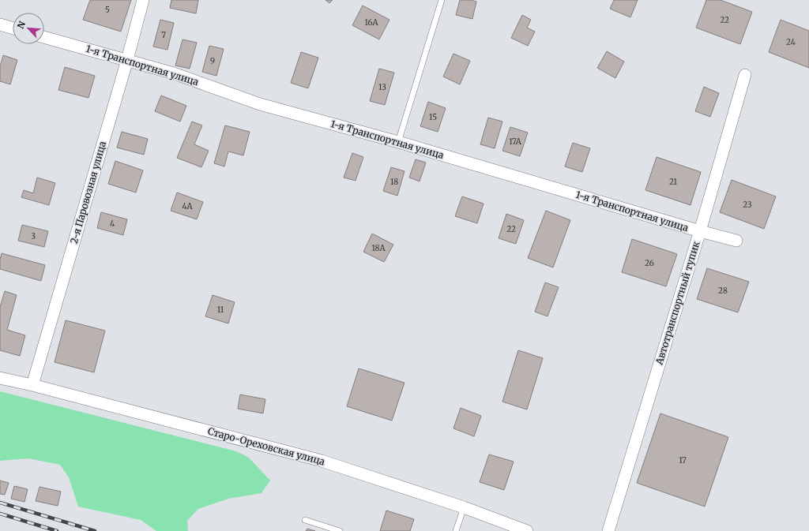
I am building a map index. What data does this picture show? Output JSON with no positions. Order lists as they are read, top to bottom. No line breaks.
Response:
{"streets":{"street":["1-я Транспортная улица","2-я Паровозная улица","Автотранспортный тупик","Старо-Ореховская улица"]},"crossings":[["1-я Транспортная улица","2-я Паровозная улица"],["1-я Транспортная улица","Автотранспортный тупик"],["2-я Паровозная улица","Старо-Ореховская улица"]],"house_numbers":["5","22","16А","7","24","9","13","15","17А","18","21","23","4А","4","22","3","18А","26","28","11","17"],"north":"top left"}
